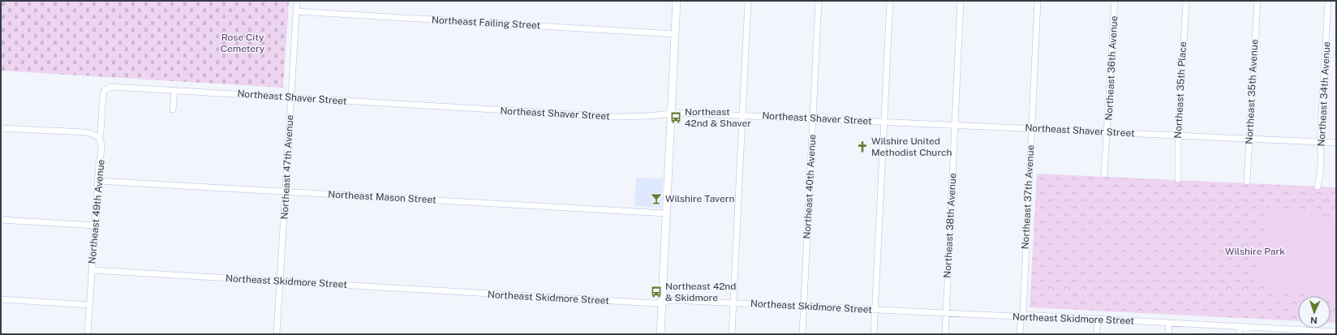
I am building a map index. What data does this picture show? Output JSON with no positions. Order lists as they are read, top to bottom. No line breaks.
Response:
{"streets":{"street":["Northeast Failing Street","Northeast 36th Avenue","Northeast 35th Place","Northeast 35th Avenue","Northeast 34th Avenue","Northeast Shaver Street","Northeast 47th Avenue","Northeast 40th Avenue","Northeast Mason Street","Northeast 37th Avenue","Northeast 49th Avenue","Northeast 38th Avenue","Northeast Skidmore Street"]},"crossings":[["Northeast Failing Street","Northeast 47th Avenue"],["Northeast 36th Avenue","Northeast Shaver Street"],["Northeast 35th Place","Northeast Shaver Street"],["Northeast 35th Avenue","Northeast Shaver Street"],["Northeast 34th Avenue","Northeast Shaver Street"],["Northeast Shaver Street","Northeast 47th Avenue"],["Northeast Shaver Street","Northeast 40th Avenue"],["Northeast Shaver Street","Northeast 37th Avenue"],["Northeast Shaver Street","Northeast 49th Avenue"],["Northeast Shaver Street","Northeast 38th Avenue"],["Northeast 47th Avenue","Northeast Mason Street"],["Northeast 47th Avenue","Northeast Skidmore Street"],["Northeast 40th Avenue","Northeast Skidmore Street"],["Northeast Mason Street","Northeast 49th Avenue"],["Northeast 37th Avenue","Northeast Skidmore Street"],["Northeast 49th Avenue","Northeast Skidmore Street"],["Northeast 38th Avenue","Northeast Skidmore Street"]],"parks":["Rose City Cemetery","Wilshire Park"],"places":{"bus stop":["Northeast 42nd & Shaver","Northeast 42nd & Skidmore"],"church":["Wilshire United Methodist Church"],"bar":["Wilshire Tavern"]},"north":"bottom"}
